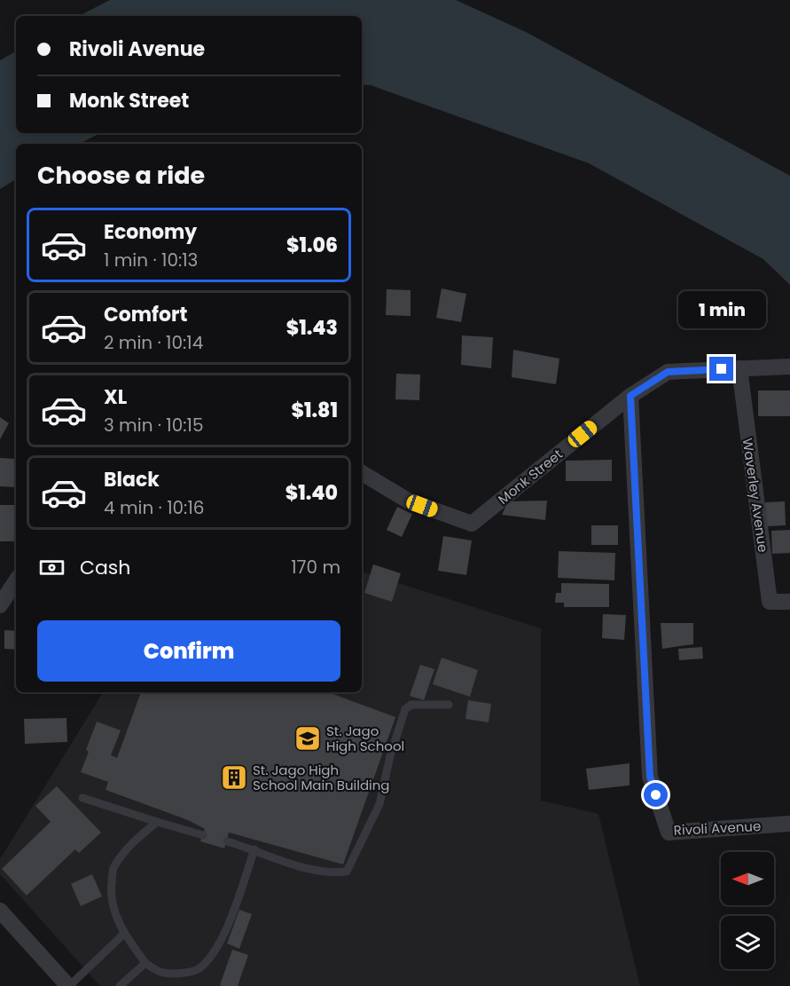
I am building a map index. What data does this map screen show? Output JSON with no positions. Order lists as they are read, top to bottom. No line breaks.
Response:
{"streets":{"street":["Monk Street","Waverley Avenue","Rivoli Avenue"]},"crossings":[["Monk Street","Waverley Avenue"],["Monk Street","Rivoli Avenue"]],"places":{"school or university":["St. Jago High School"],"building":["St. Jago High School Main Building"]},"north":"left","page":{"banner":["Rivoli Avenue","Monk Street"],"heading":"Choose a ride","list":[{"name":"Economy","note":"1 min · 10:13","value":"$1.06"},{"name":"Comfort","note":"2 min · 10:14","value":"$1.43"},{"name":"XL","note":"3 min · 10:15","value":"$1.81"},{"name":"Black","note":"4 min · 10:16","value":"$1.40"}],"bubble":"1 min","pay":["Cash","170 m"],"buttons":"Confirm"}}
